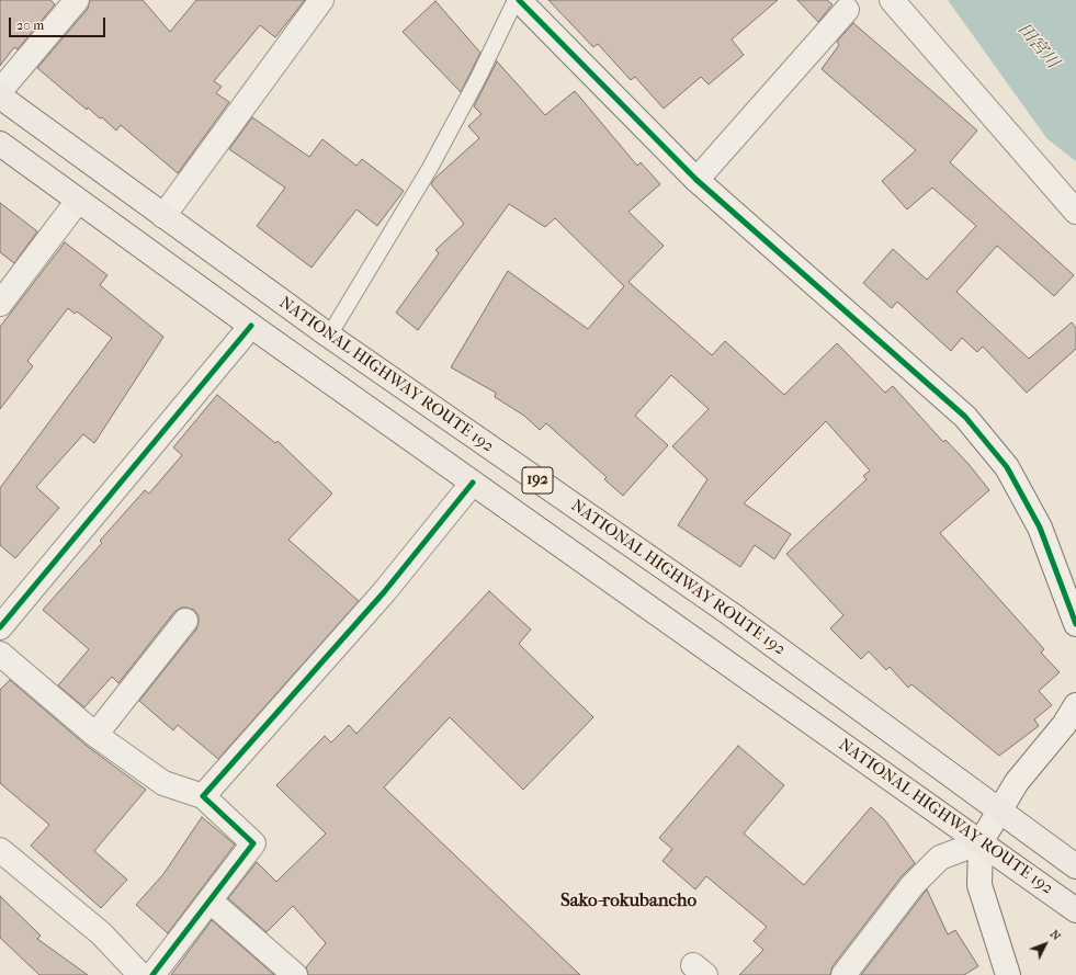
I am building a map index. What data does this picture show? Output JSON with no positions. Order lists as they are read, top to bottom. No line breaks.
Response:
{"streets":{"highway":["NATIONAL HIGHWAY ROUTE 192","192"]},"districts":["Sako-rokubancho"],"water":["田宮川"],"scale_bar":"20 m","north":"top right"}
